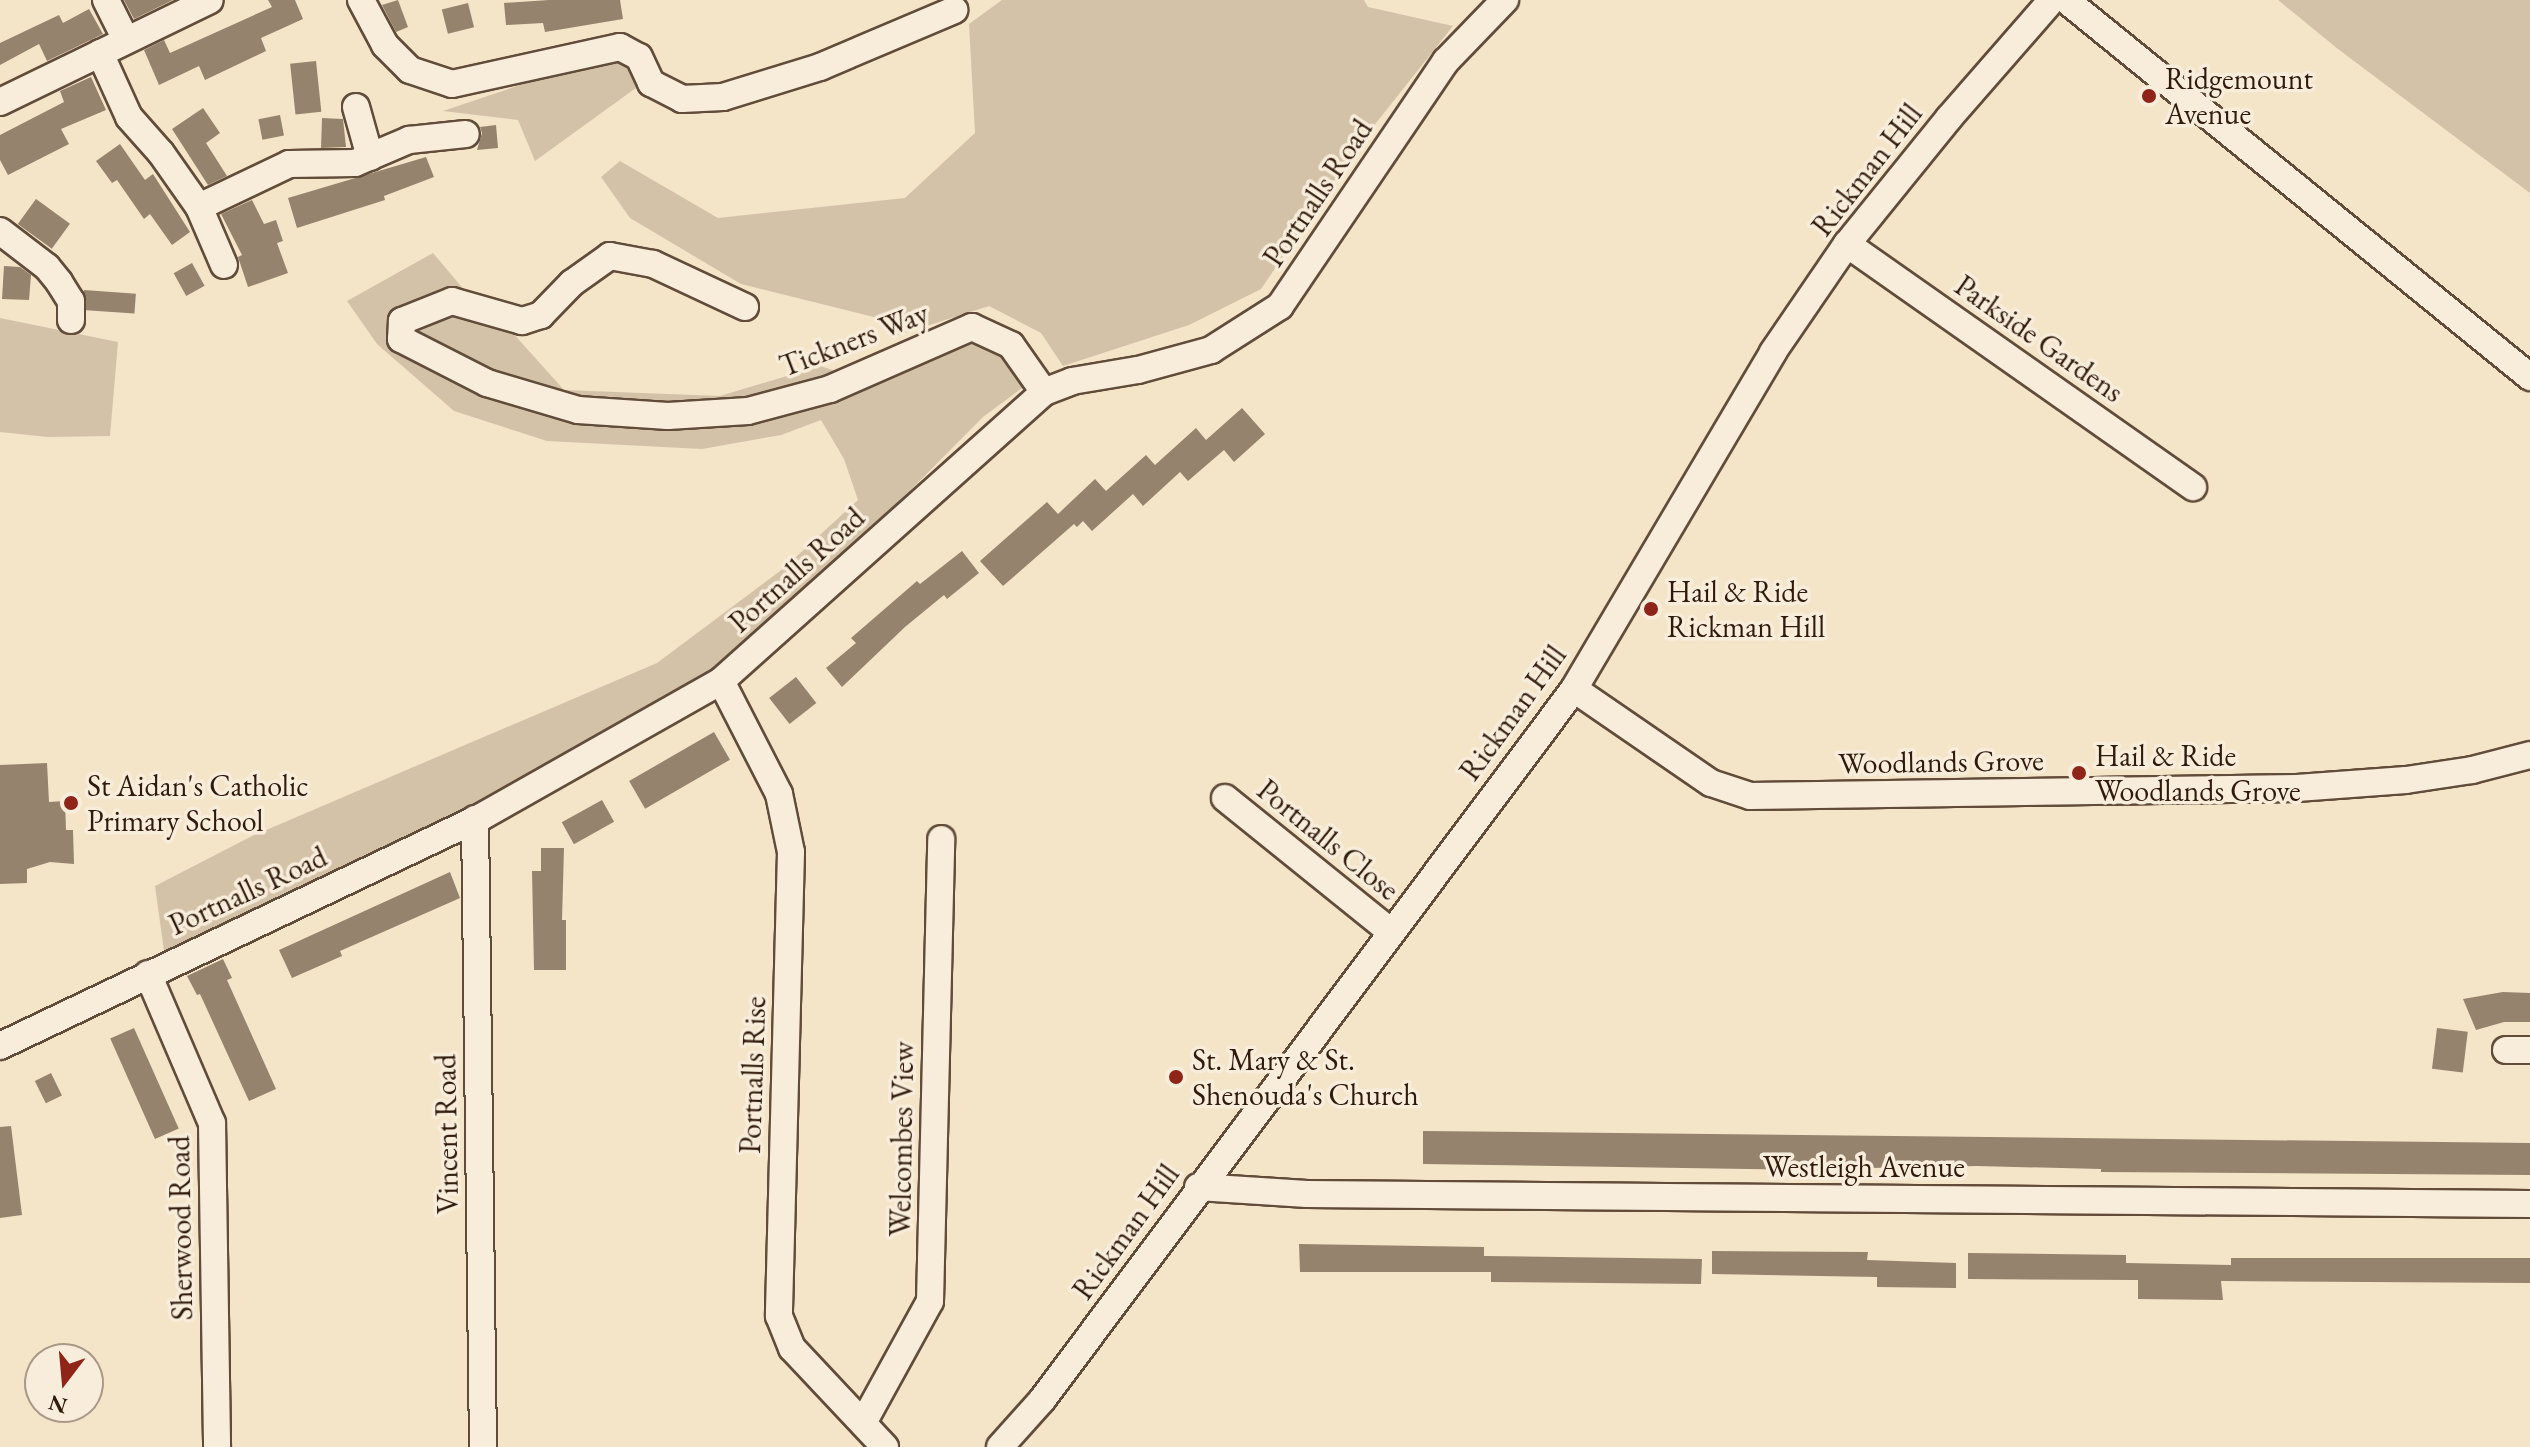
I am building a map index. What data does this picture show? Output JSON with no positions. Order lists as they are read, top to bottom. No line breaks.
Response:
{"streets":{"street":["Rickman Hill","Portnalls Road","Parkside Gardens","Tickners Way","Woodlands Grove","Portnalls Close","Portnalls Rise","Vincent Road","Welcombes View","Westleigh Avenue","Sherwood Road"]},"crossings":[["Rickman Hill","Parkside Gardens"],["Rickman Hill","Woodlands Grove"],["Rickman Hill","Portnalls Close"],["Rickman Hill","Westleigh Avenue"],["Portnalls Road","Tickners Way"],["Portnalls Road","Portnalls Rise"],["Portnalls Road","Vincent Road"],["Portnalls Road","Sherwood Road"],["Portnalls Rise","Welcombes View"]],"places":["Ridgemount Avenue","Hail & Ride Rickman Hill","Hail & Ride Woodlands Grove","St Aidan's Catholic Primary School","St. Mary & St. Shenouda's Church"],"north":"bottom"}
